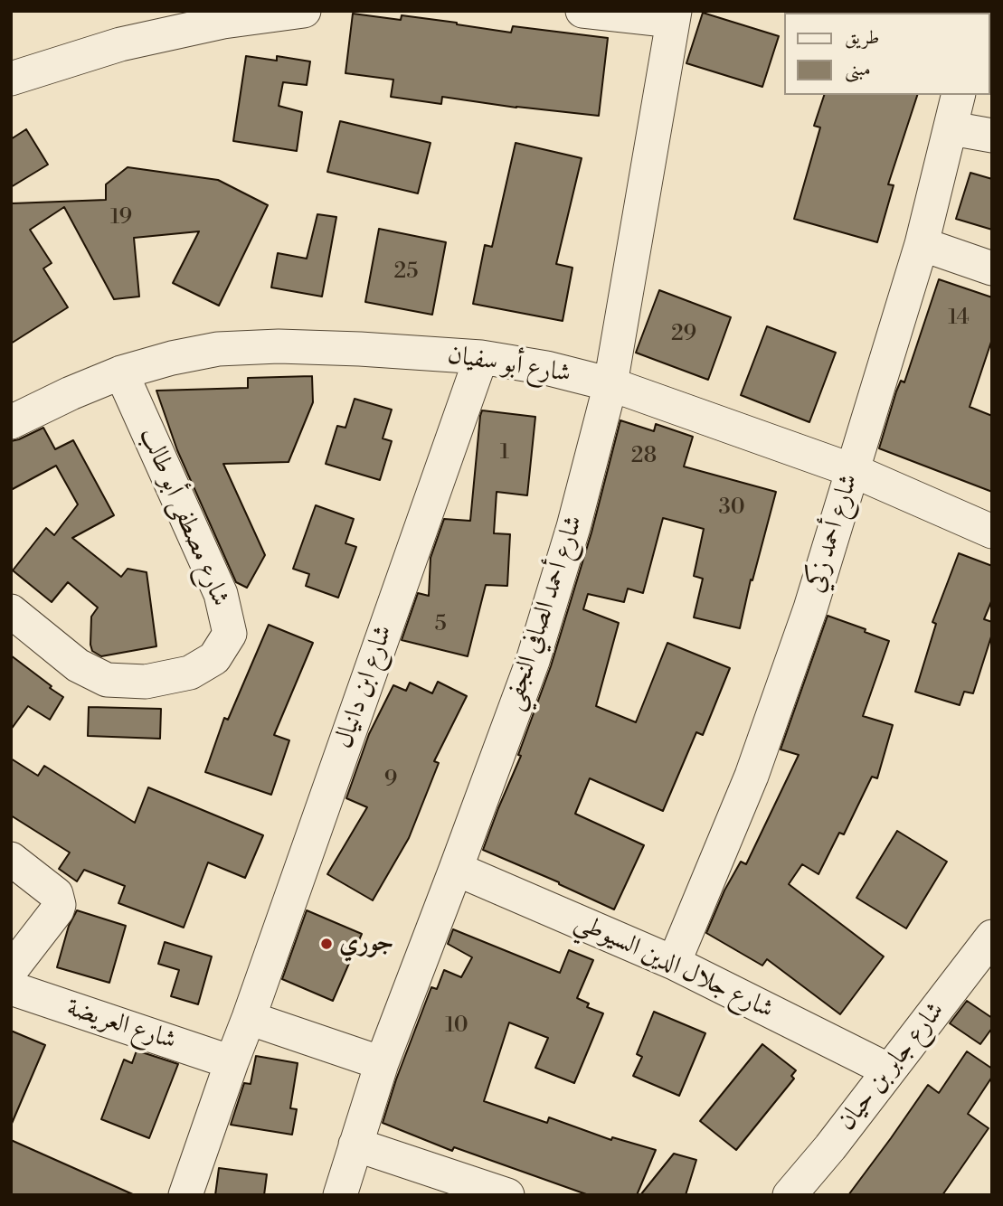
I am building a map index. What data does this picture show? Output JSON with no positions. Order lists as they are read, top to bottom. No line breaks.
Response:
{"streets":{"street":["شارع أبو سفيان","شارع مصطفى أبو طالب","شارع أحمد زكي","شارع أحمد الصافي النجفي","شارع ابن دانيال","شارع جلال الدين السيوطي","شارع العريضة","شارع جابر بن حيان"]},"crossings":[["شارع أبو سفيان","شارع مصطفى أبو طالب"],["شارع أبو سفيان","شارع أحمد زكي"],["شارع أبو سفيان","شارع أحمد الصافي النجفي"],["شارع أبو سفيان","شارع ابن دانيال"],["شارع أحمد زكي","شارع جلال الدين السيوطي"],["شارع أحمد الصافي النجفي","شارع جلال الدين السيوطي"],["شارع ابن دانيال","شارع العريضة"],["شارع جلال الدين السيوطي","شارع جابر بن حيان"]],"places":["جوري"],"house_numbers":["19","25","14","29","1","28","30","5","9","10"],"legend":["طريق","مبنى"]}
